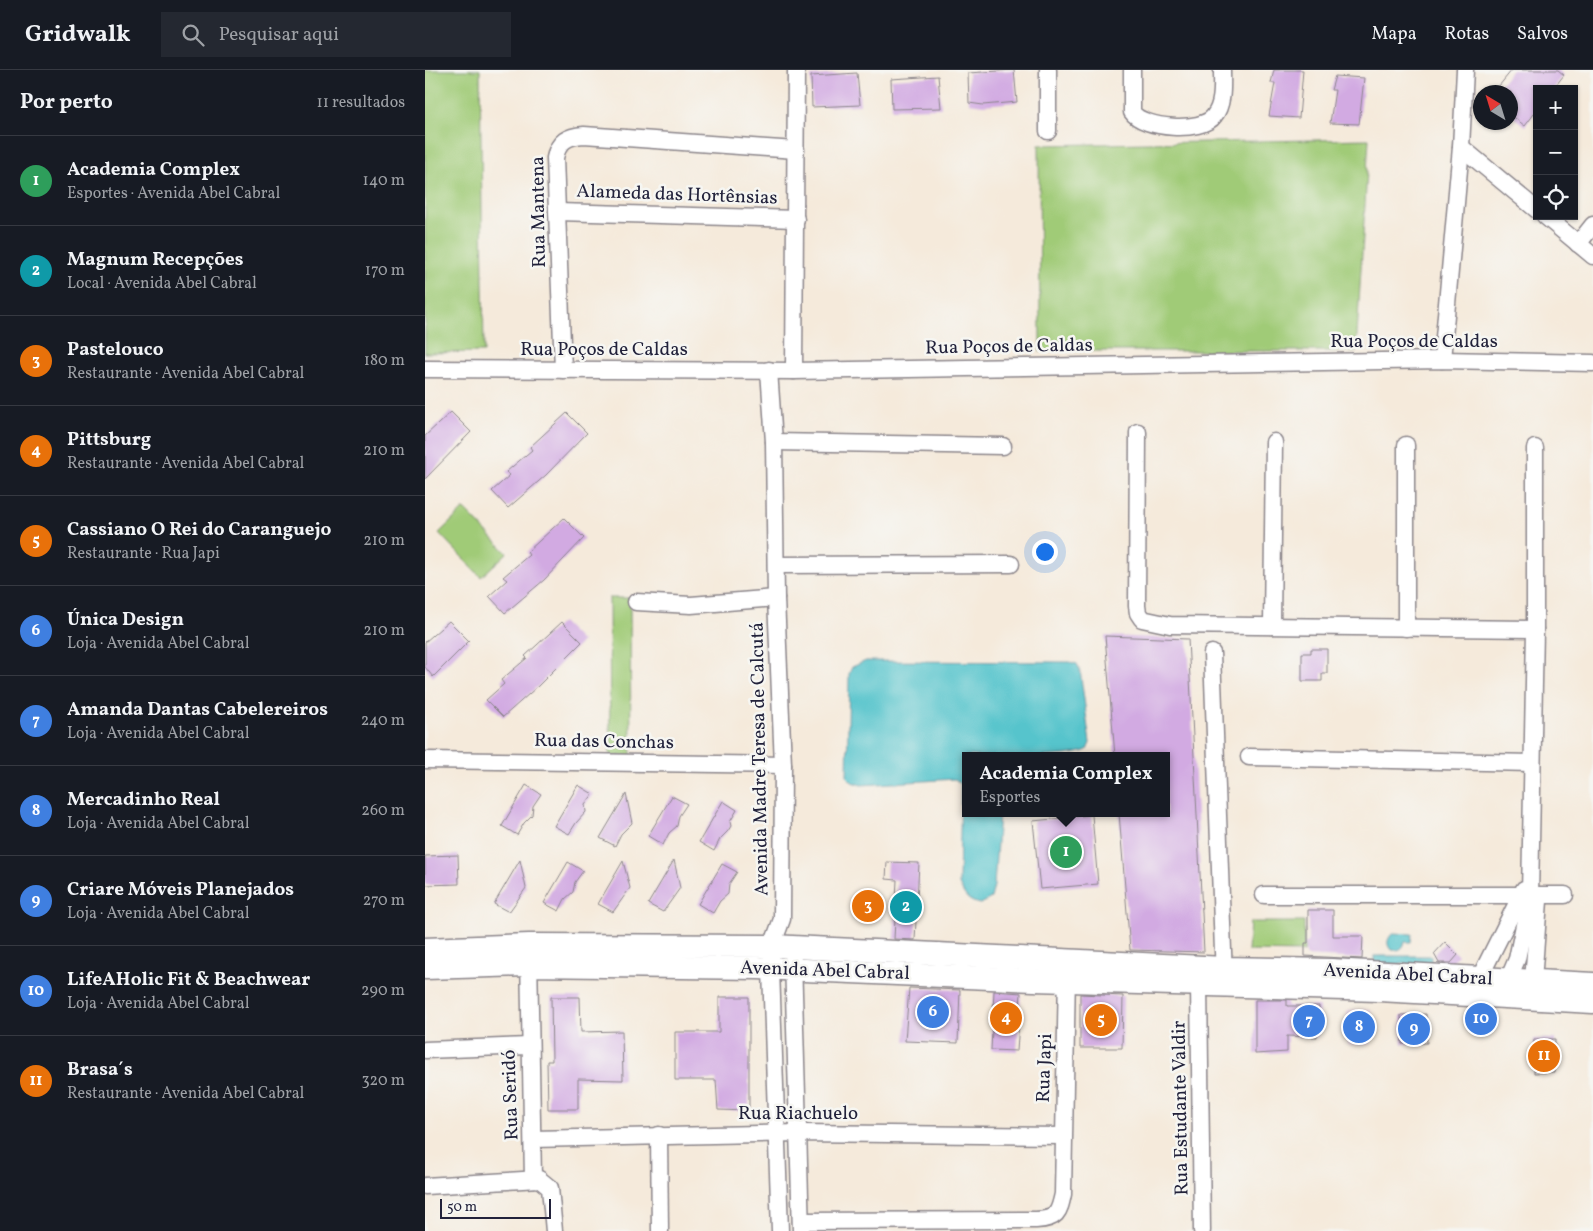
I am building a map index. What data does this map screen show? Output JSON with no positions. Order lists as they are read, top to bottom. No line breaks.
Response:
{"streets":{"main road":["Avenida Abel Cabral"],"street":["Alameda das Hortênsias","Rua Mantena","Rua Poços de Caldas","Rua das Conchas","Avenida Madre Teresa de Calcutá","Rua Japi","Rua Seridó","Rua Estudante Valdir","Rua Riachuelo"]},"crossings":[["Alameda das Hortênsias","Rua Mantena"],["Rua Mantena","Rua Poços de Caldas"],["Rua Poços de Caldas","Avenida Madre Teresa de Calcutá"],["Rua das Conchas","Avenida Madre Teresa de Calcutá"],["Avenida Madre Teresa de Calcutá","Avenida Abel Cabral"],["Avenida Madre Teresa de Calcutá","Rua Japi"],["Avenida Madre Teresa de Calcutá","Rua Riachuelo"],["Avenida Abel Cabral","Rua Japi"],["Avenida Abel Cabral","Rua Seridó"],["Avenida Abel Cabral","Rua Estudante Valdir"],["Rua Japi","Rua Riachuelo"],["Rua Seridó","Rua Riachuelo"]],"scale_bar":"50 m","north":"top left","page":{"header":"Gridwalk","search":"Pesquisar aqui","nav":["Mapa","Rotas","Salvos"],"heading":["Por perto","11 resultados"],"map_buttons":["+","−"],"list":[{"mark":"1","name":"Academia Complex","note":"Esportes · Avenida Abel Cabral","value":"140 m"},{"mark":"2","name":"Magnum Recepções","note":"Local · Avenida Abel Cabral","value":"170 m"},{"mark":"3","name":"Pastelouco","note":"Restaurante · Avenida Abel Cabral","value":"180 m"},{"mark":"4","name":"Pittsburg","note":"Restaurante · Avenida Abel Cabral","value":"210 m"},{"mark":"5","name":"Cassiano O Rei do Caranguejo","note":"Restaurante · Rua Japi","value":"210 m"},{"mark":"6","name":"Única Design","note":"Loja · Avenida Abel Cabral","value":"210 m"},{"mark":"7","name":"Amanda Dantas Cabelereiros","note":"Loja · Avenida Abel Cabral","value":"240 m"},{"mark":"8","name":"Mercadinho Real","note":"Loja · Avenida Abel Cabral","value":"260 m"},{"mark":"9","name":"Criare Móveis Planejados","note":"Loja · Avenida Abel Cabral","value":"270 m"},{"mark":"10","name":"LifeAHolic Fit & Beachwear","note":"Loja · Avenida Abel Cabral","value":"290 m"},{"mark":"11","name":"Brasa´s","note":"Restaurante · Avenida Abel Cabral","value":"320 m"}],"popup":["Academia Complex","Esportes"],"pins":["1","3","2","6","4","10","5","7","8","9","11"],"scale":"50 m"}}
